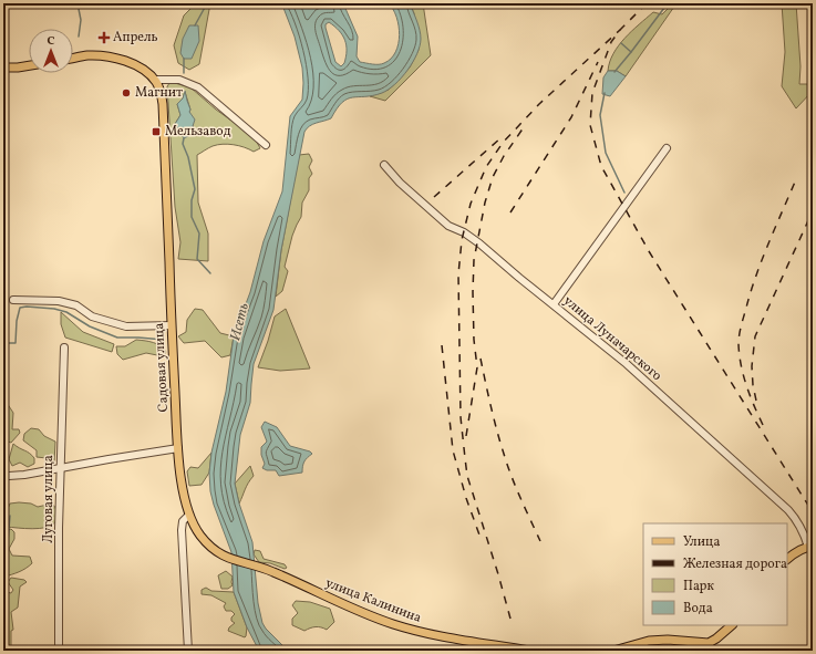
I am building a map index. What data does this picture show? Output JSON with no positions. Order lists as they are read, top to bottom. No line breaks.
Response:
{"streets":{"main road":["Садовая улица","улица Калинина"],"street":["улица Луначарского","Луговая улица"]},"crossings":[["Садовая улица","улица Калинина"]],"water":["Исеть"],"places":{"health":["Апрель"],"other":["Магнит"],"transit":["Мельзавод"]},"legend":["Улица","Железная дорога","Парк","Вода"],"north":"top"}
